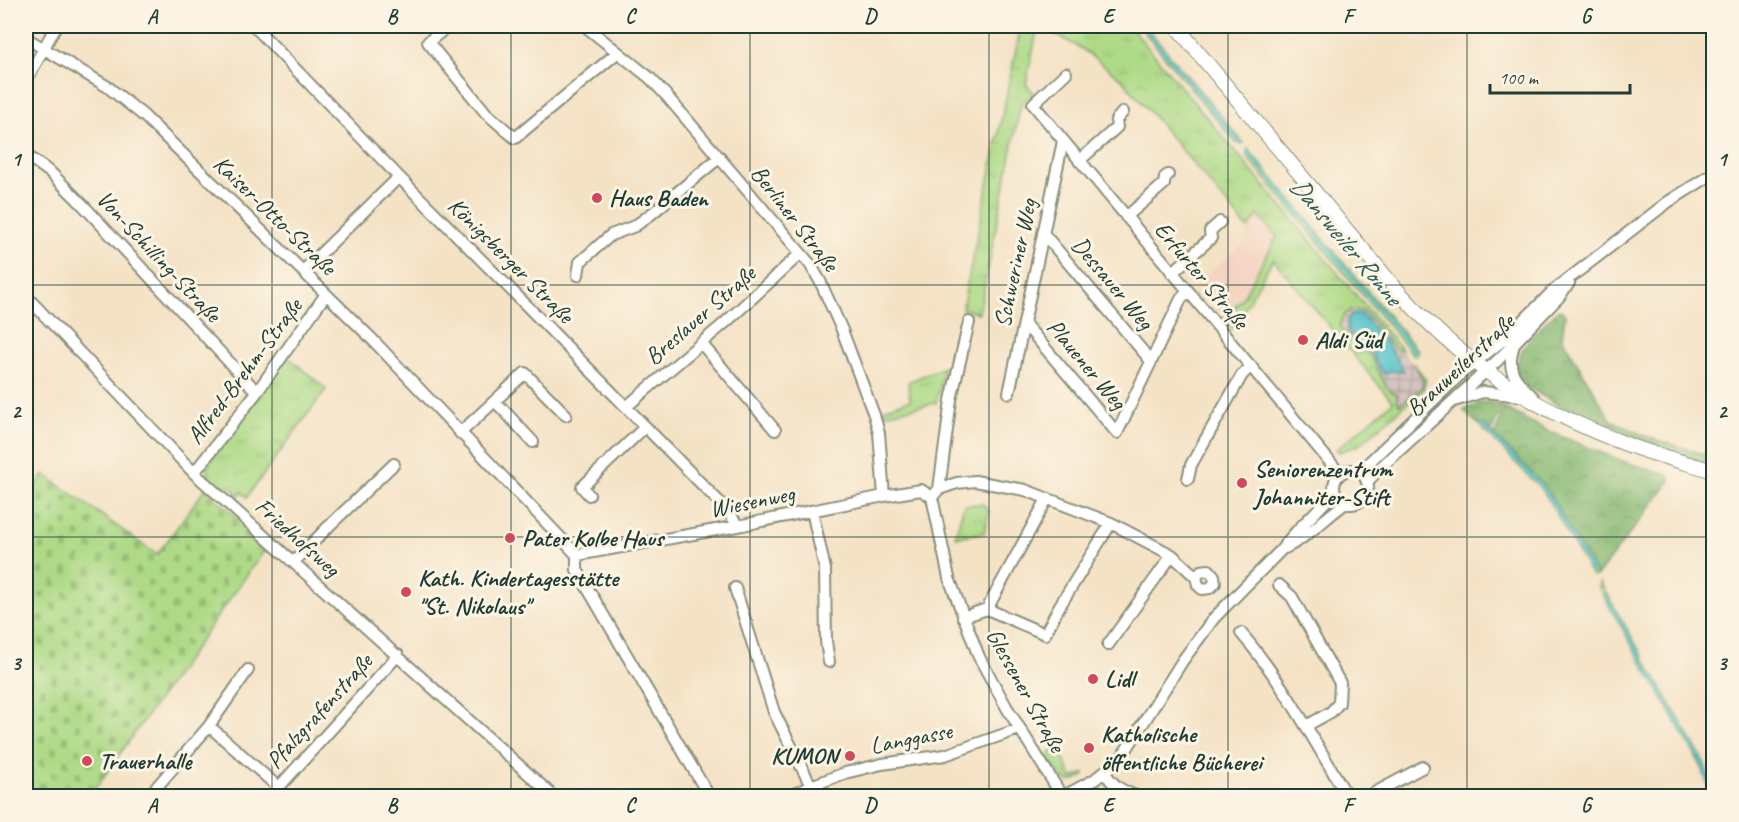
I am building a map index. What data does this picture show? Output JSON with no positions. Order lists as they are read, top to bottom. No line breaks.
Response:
{"streets":{"street":["Kaiser-Otto-Straße","Berliner Straße","Von-Schilling-Straße","Königsberger Straße","Schweriner Weg","Erfurter Straße","Dessauer Weg","Breslauer Straße","Plauener Weg","Brauweilerstraße","Alfred-Brehm-Straße","Wiesenweg","Friedhofsweg","Glessener Straße","Pfalzgrafenstraße","Langgasse"]},"crossings":[["Kaiser-Otto-Straße","Alfred-Brehm-Straße"],["Kaiser-Otto-Straße","Wiesenweg"],["Berliner Straße","Breslauer Straße"],["Berliner Straße","Wiesenweg"],["Von-Schilling-Straße","Alfred-Brehm-Straße"],["Königsberger Straße","Breslauer Straße"],["Königsberger Straße","Wiesenweg"],["Schweriner Weg","Erfurter Straße"],["Schweriner Weg","Dessauer Weg"],["Schweriner Weg","Plauener Weg"],["Erfurter Straße","Brauweilerstraße"],["Dessauer Weg","Plauener Weg"],["Alfred-Brehm-Straße","Friedhofsweg"],["Wiesenweg","Glessener Straße"],["Friedhofsweg","Pfalzgrafenstraße"],["Glessener Straße","Langgasse"]],"water":["Dansweiler Ronne"],"places":["Haus Baden","Aldi Süd","Seniorenzentrum Johanniter-Stift","Pater Kolbe Haus","Kath. Kindertagesstätte \"St. Nikolaus\"","Lidl","Katholische öffentliche Bücherei","KUMON","Trauerhalle"],"scale_bar":"100 m","grid":{"columns":["A","B","C","D","E","F","G"],"rows":["1","2","3"]}}
